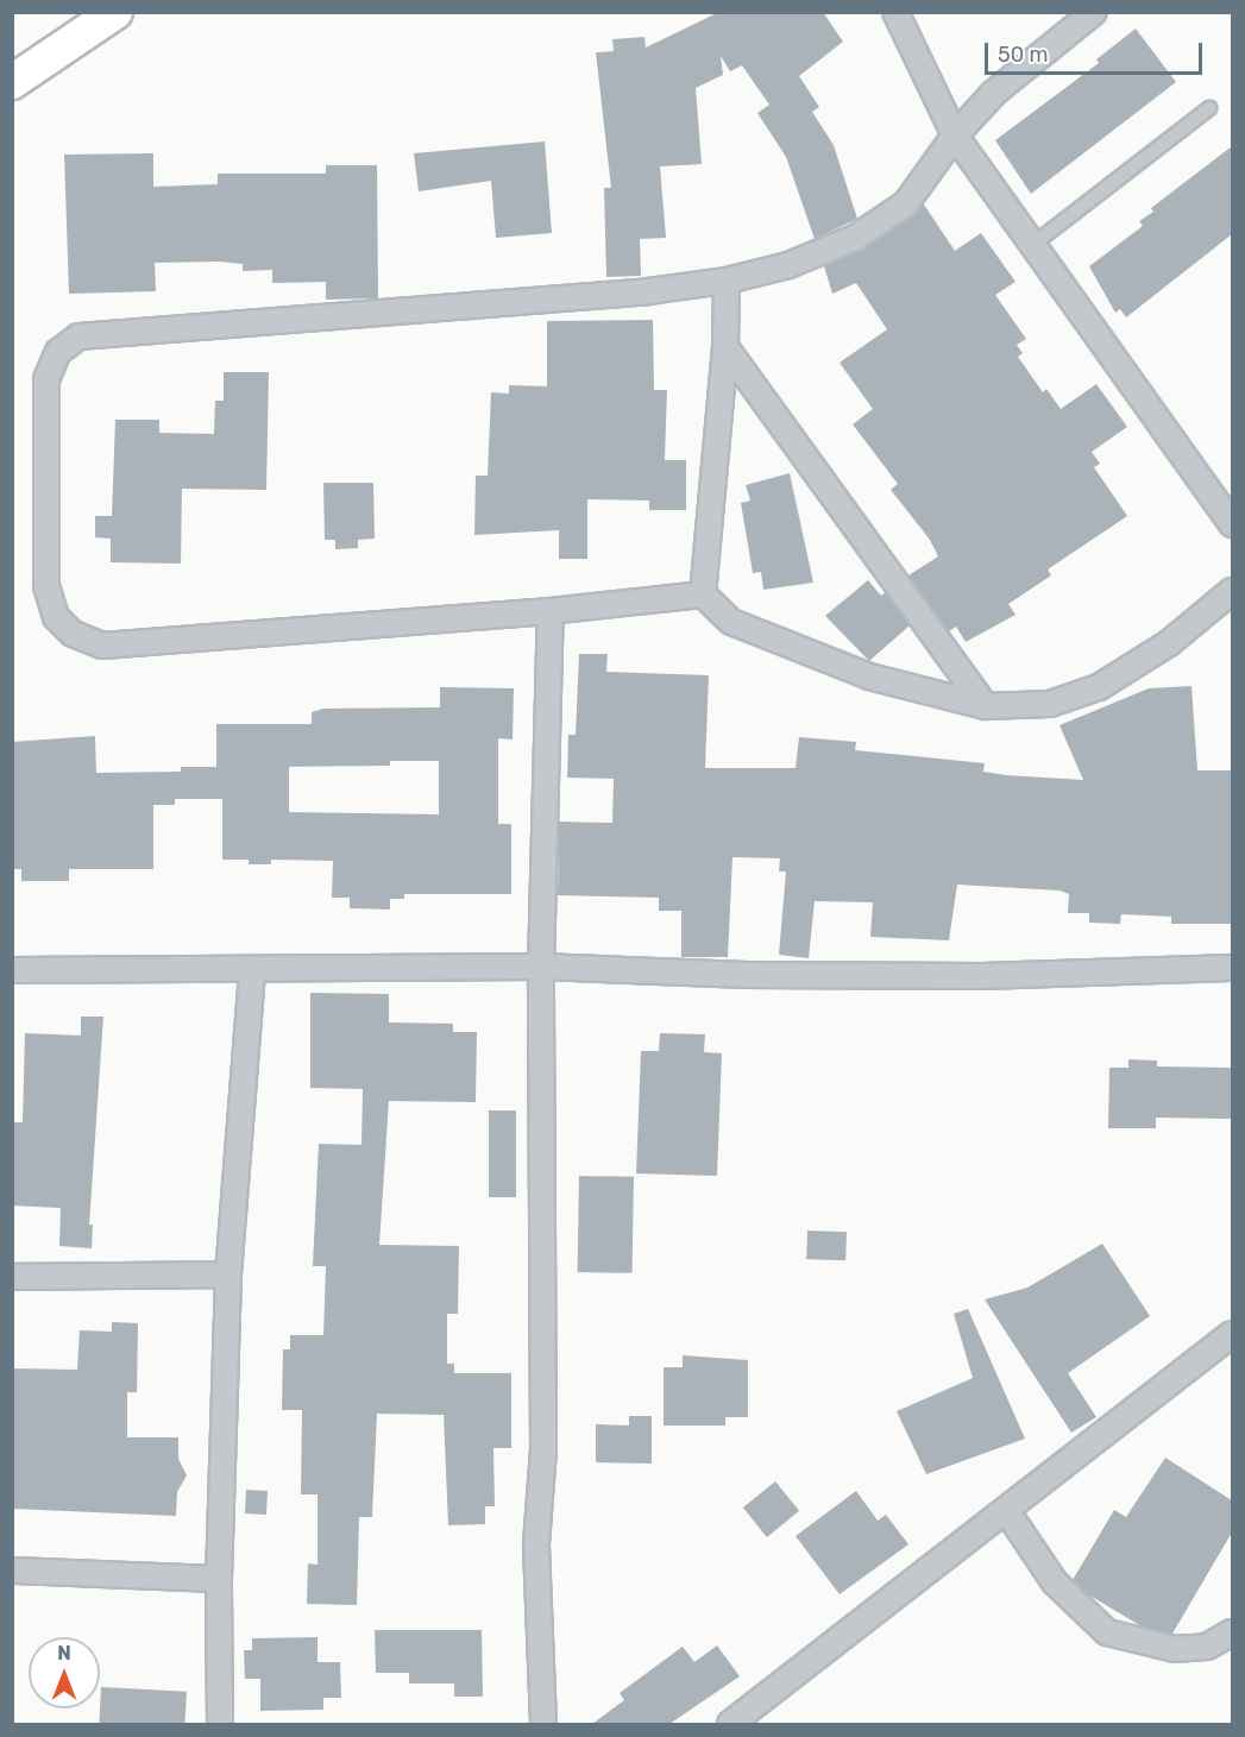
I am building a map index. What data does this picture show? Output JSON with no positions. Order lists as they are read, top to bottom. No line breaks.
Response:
{"scale_bar":"50 m","north":"top"}
